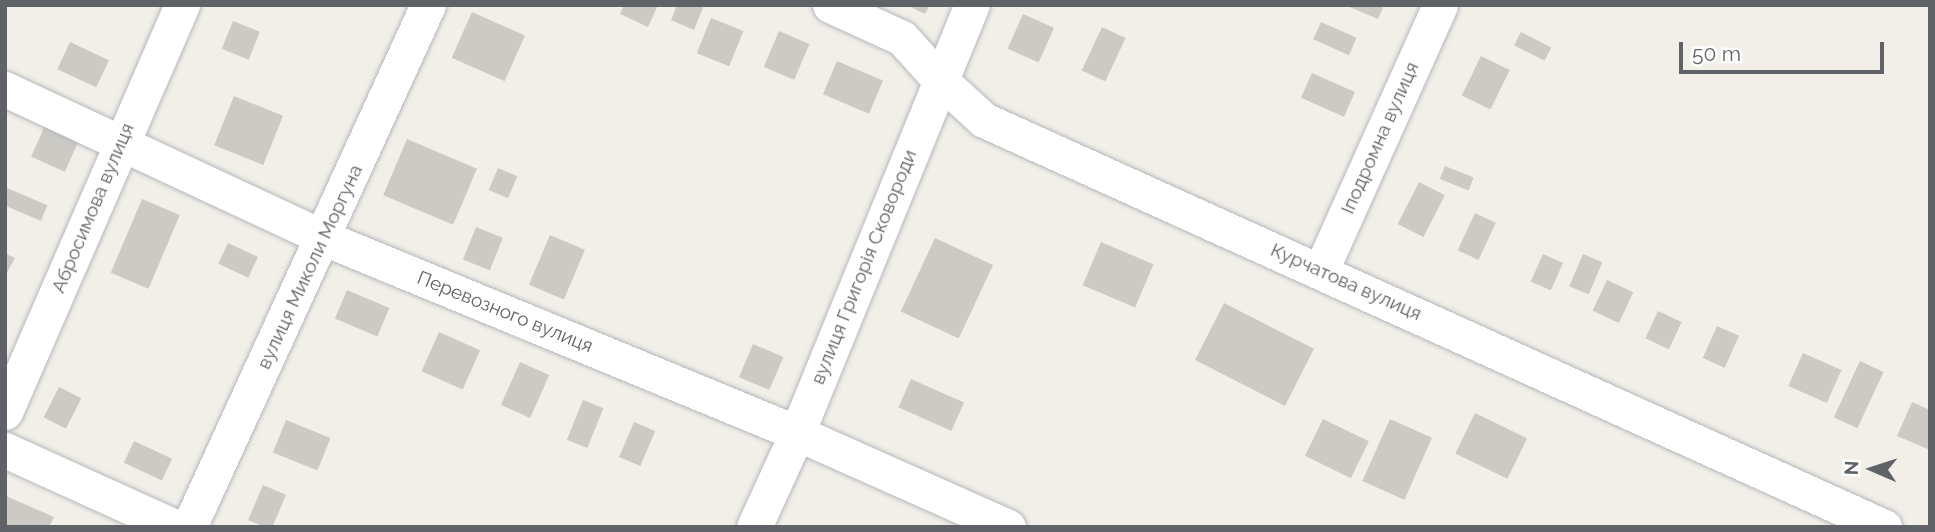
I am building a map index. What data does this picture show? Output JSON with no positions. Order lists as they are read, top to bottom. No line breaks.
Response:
{"streets":{"street":["Іподромна вулиця","Абросимова вулиця","вулиця Миколи Моргуна","вулиця Григорія Сковороди","Курчатова вулиця","Перевозного вулиця"]},"crossings":[["Іподромна вулиця","Курчатова вулиця"],["Абросимова вулиця","Перевозного вулиця"],["вулиця Миколи Моргуна","Перевозного вулиця"],["вулиця Григорія Сковороди","Курчатова вулиця"],["вулиця Григорія Сковороди","Перевозного вулиця"]],"scale_bar":"50 m","north":"left"}
